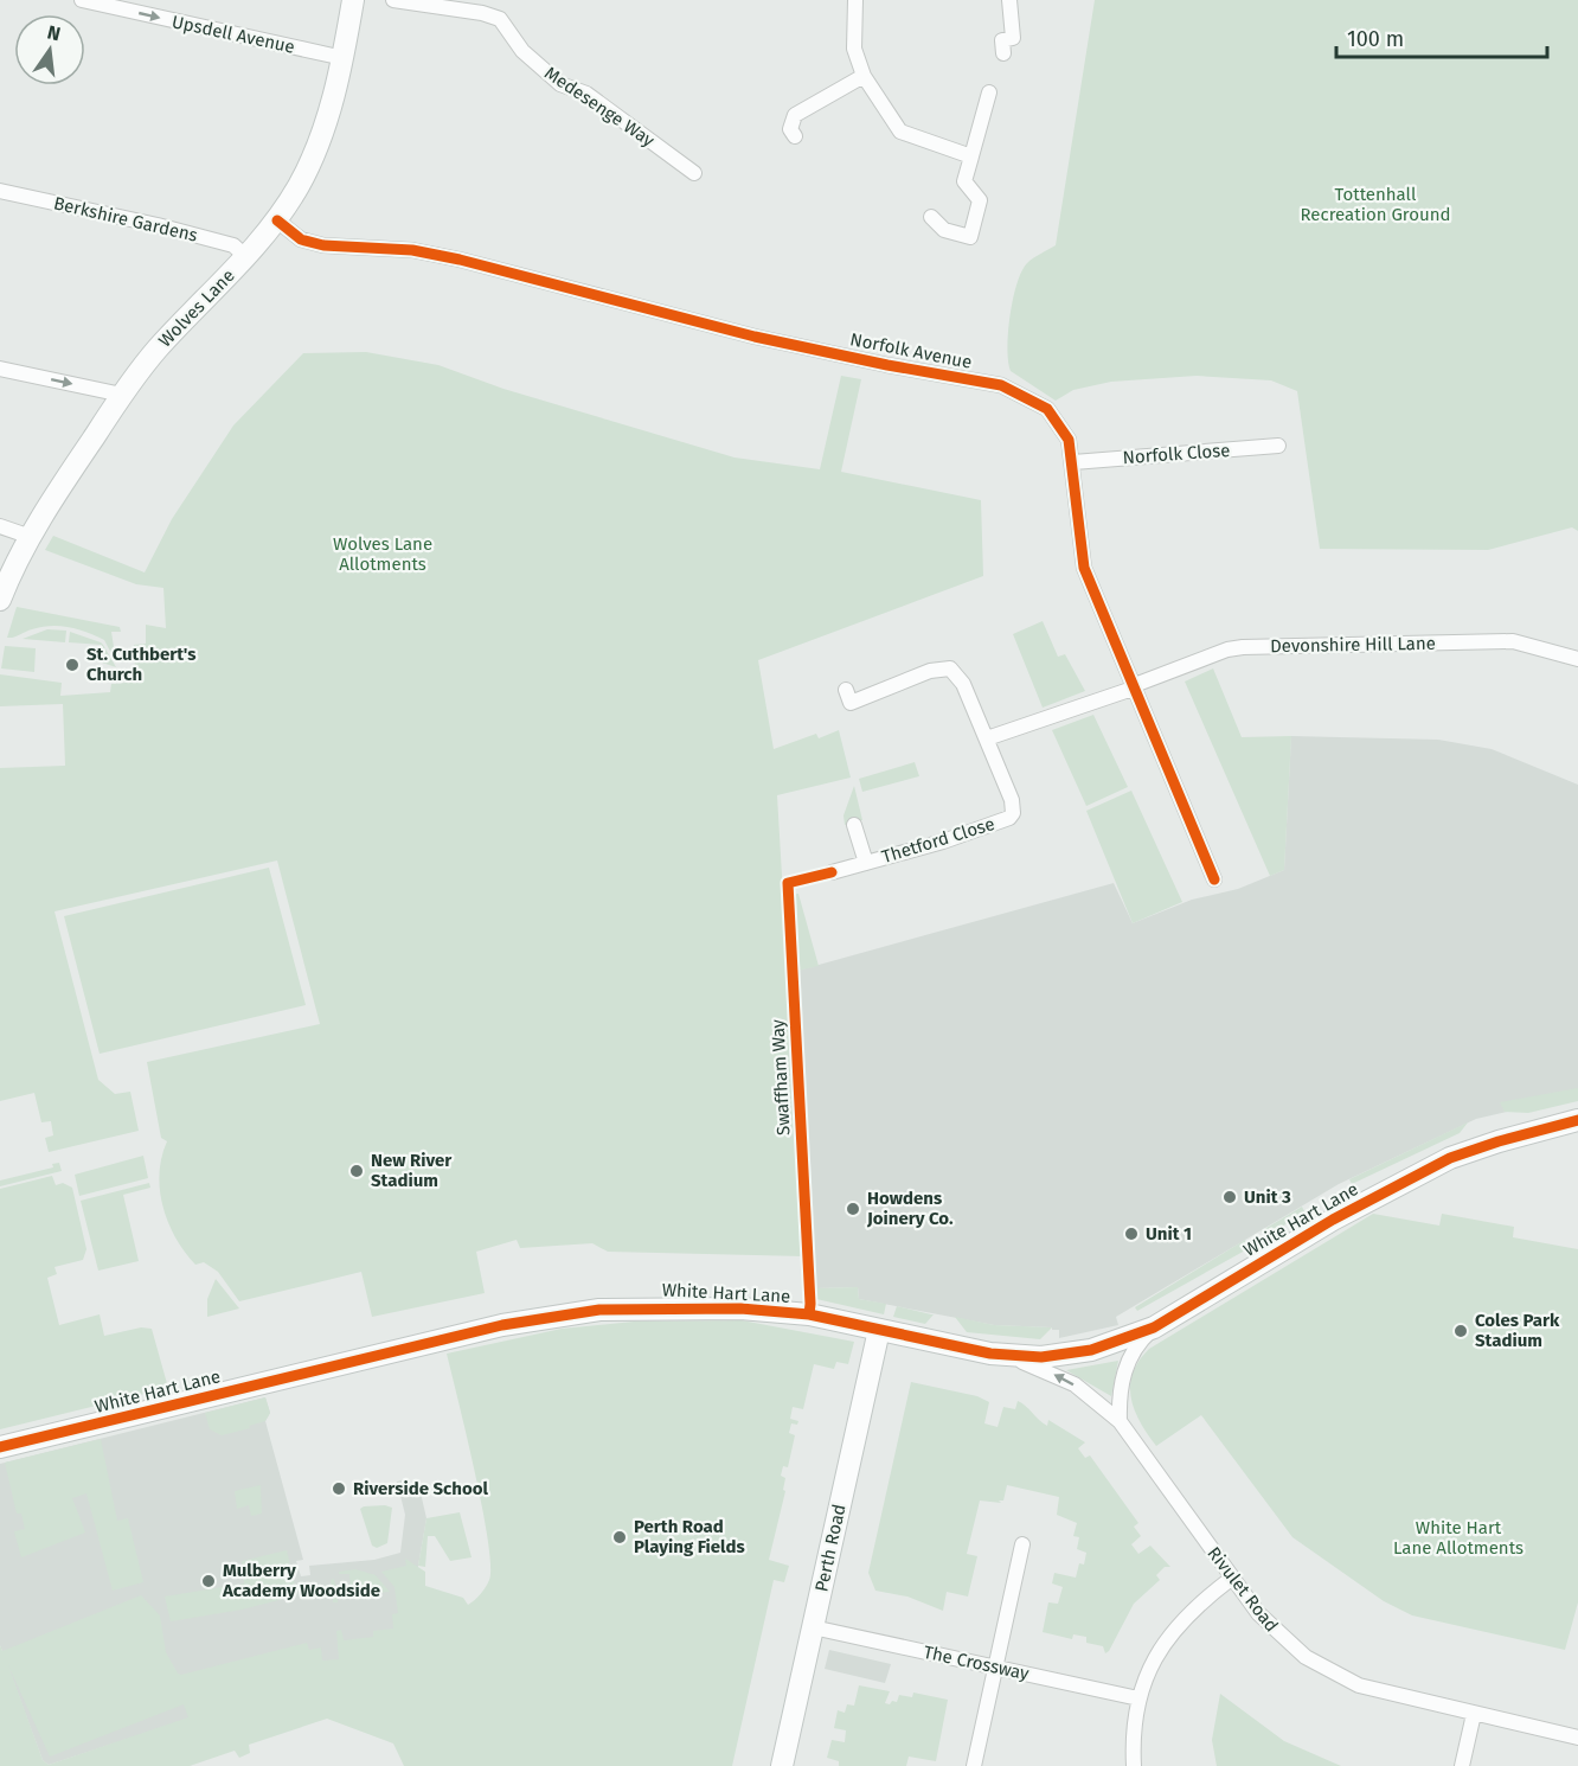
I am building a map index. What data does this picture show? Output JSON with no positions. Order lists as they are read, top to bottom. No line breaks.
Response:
{"streets":{"street":["Upsdell Avenue","Medesenge Way","Berkshire Gardens","Wolves Lane","Norfolk Avenue","Norfolk Close","Devonshire Hill Lane","Thetford Close","White Hart Lane","Perth Road","Rivulet Road","The Crossway"],"cycle path":["Swaffham Way"]},"crossings":[["Upsdell Avenue","Wolves Lane"],["Berkshire Gardens","Wolves Lane"],["Wolves Lane","Norfolk Avenue"],["Norfolk Avenue","Norfolk Close"],["Norfolk Avenue","Devonshire Hill Lane"],["White Hart Lane","Perth Road"],["White Hart Lane","Rivulet Road"],["Perth Road","The Crossway"]],"one_way":["Upsdell Avenue"],"parks":["Tottenhall Recreation Ground","Wolves Lane Allotments","White Hart Lane Allotments"],"places":["St. Cuthbert's Church","New River Stadium","Unit 3","Howdens Joinery Co.","Unit 1","Coles Park Stadium","Riverside School","Perth Road Playing Fields","Mulberry Academy Woodside"],"scale_bar":"100 m","north":"top"}
